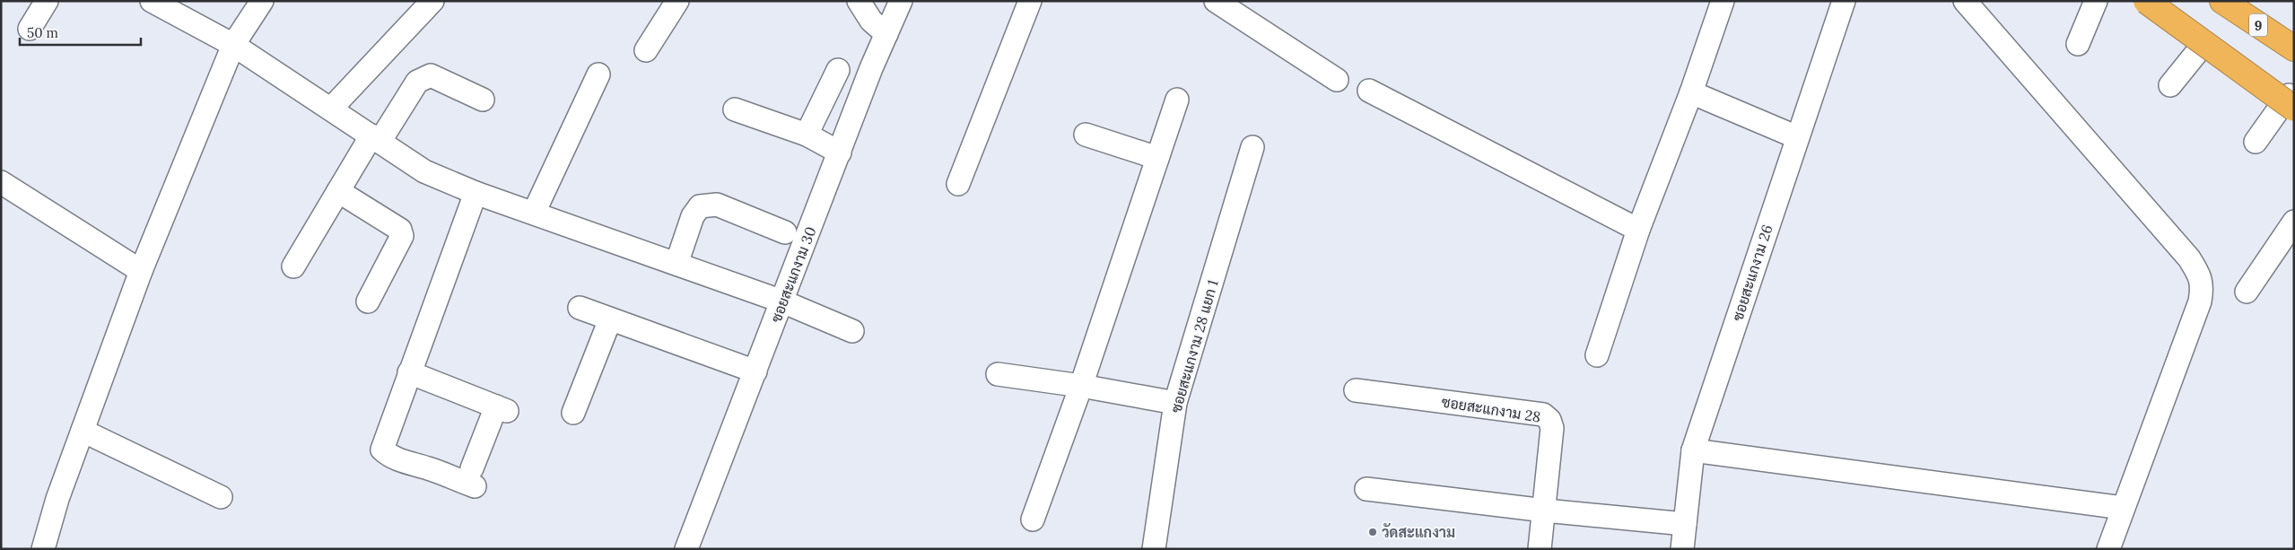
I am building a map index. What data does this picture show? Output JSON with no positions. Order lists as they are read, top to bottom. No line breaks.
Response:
{"streets":{"highway":["9"],"street":["ซอยสะแกงาม 26","ซอยสะแกงาม 30","ซอยสะแกงาม 28 แยก 1","ซอยสะแกงาม 28"]},"places":["วัดสะแกงาม"],"scale_bar":"50 m"}
